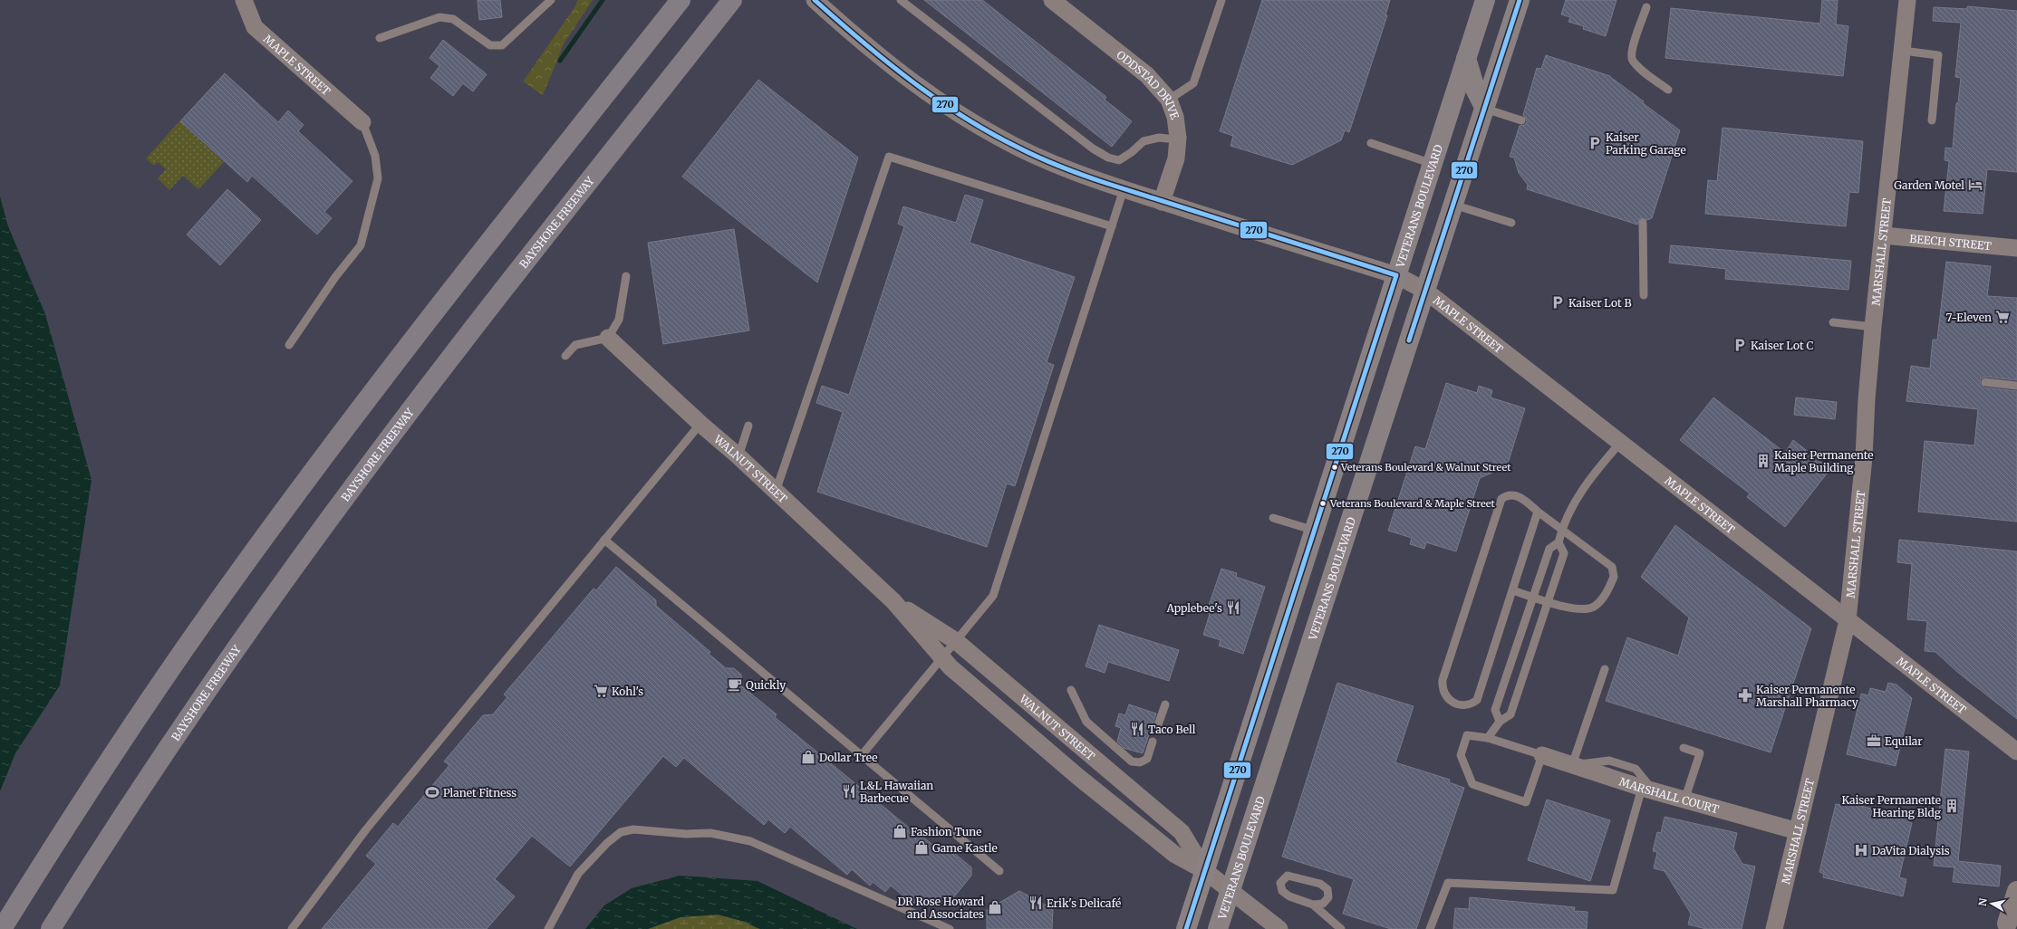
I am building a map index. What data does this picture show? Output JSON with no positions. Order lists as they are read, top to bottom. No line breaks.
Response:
{"streets":{"highway":["BAYSHORE FREEWAY"],"main road":["VETERANS BOULEVARD"],"street":["MAPLE STREET","ODDSTAD DRIVE","BEECH STREET","MARSHALL STREET","WALNUT STREET","MARSHALL COURT"]},"crossings":[["MAPLE STREET","ODDSTAD DRIVE"],["MAPLE STREET","VETERANS BOULEVARD"],["MAPLE STREET","MARSHALL STREET"],["VETERANS BOULEVARD","WALNUT STREET"],["BEECH STREET","MARSHALL STREET"],["MARSHALL STREET","MARSHALL COURT"]],"places":{"parking":["Kaiser Parking Garage","Kaiser Lot B","Kaiser Lot C"],"hotel":["Garden Motel"],"supermarket":["7-Eleven","Kohl's"],"building":["Kaiser Permanente Maple Building","Kaiser Permanente Hearing Bldg"],"other":["Veterans Boulevard & Walnut Street","Veterans Boulevard & Maple Street"],"restaurant":["Applebee's","Taco Bell","L&L Hawaiian Barbecue","Erik's Delicafé"],"cafe":["Quickly"],"pharmacy":["Kaiser Permanente Marshall Pharmacy"],"office":["Equilar"],"shop":["Dollar Tree","Fashion Tune","Game Kastle","DR Rose Howard and Associates"],"sports":["Planet Fitness"],"hospital":["DaVita Dialysis"]},"lines":["transit line 270"],"north":"left"}
